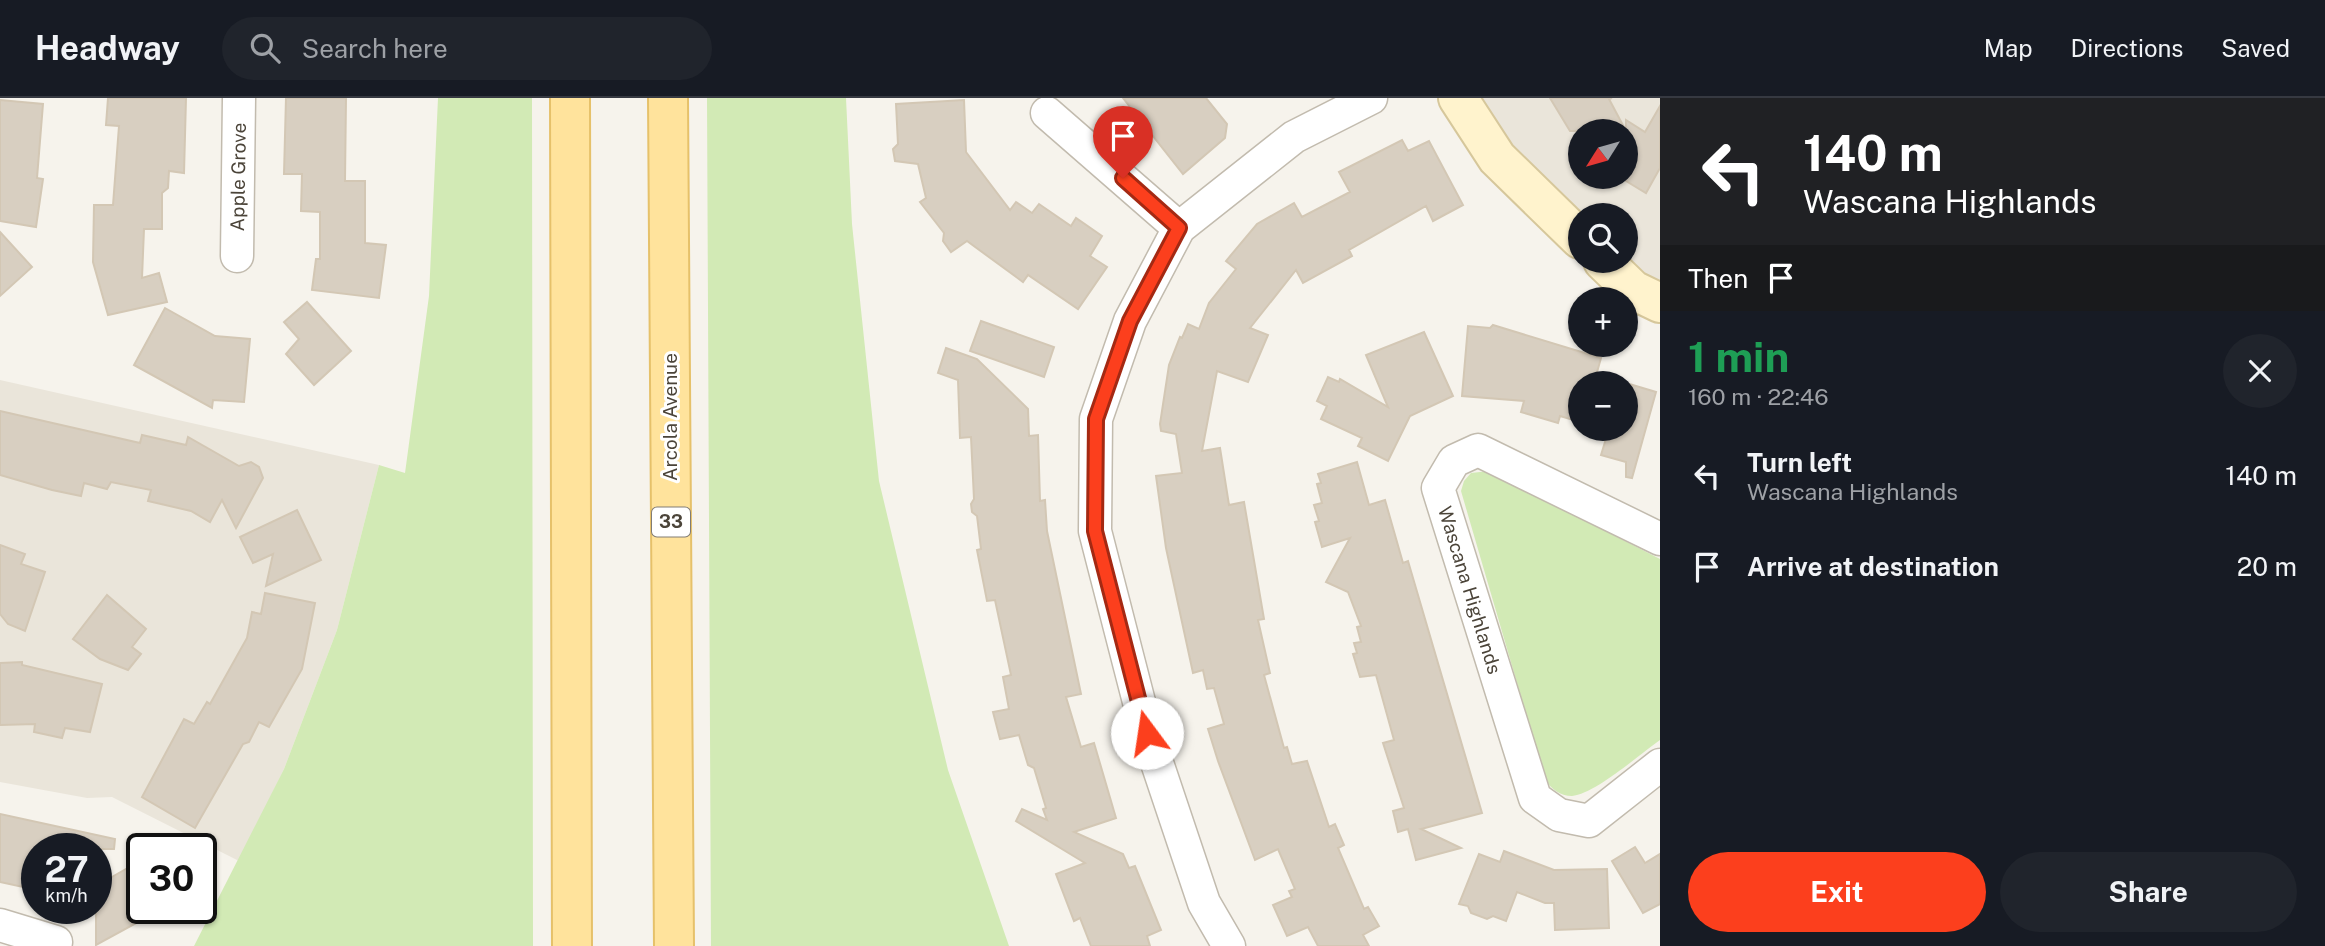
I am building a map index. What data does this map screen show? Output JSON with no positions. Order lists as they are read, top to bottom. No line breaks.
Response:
{"streets":{"main road":["Arcola Avenue","33"],"street":["Apple Grove","Wascana Highlands"]},"north":"bottom left","page":{"header":"Headway","search":"Search here","nav":["Map","Directions","Saved"],"turn":["140 m","Wascana Highlands"],"map_buttons":["+","−"],"then":"Then","heading":["1 min","160 m · 22:46"],"list":[{"name":"Turn left","note":"Wascana Highlands","value":"140 m"},{"name":"Arrive at destination","value":"20 m"}],"speed":"27 km/h","limit":"30","buttons":["Exit","Share"]}}
